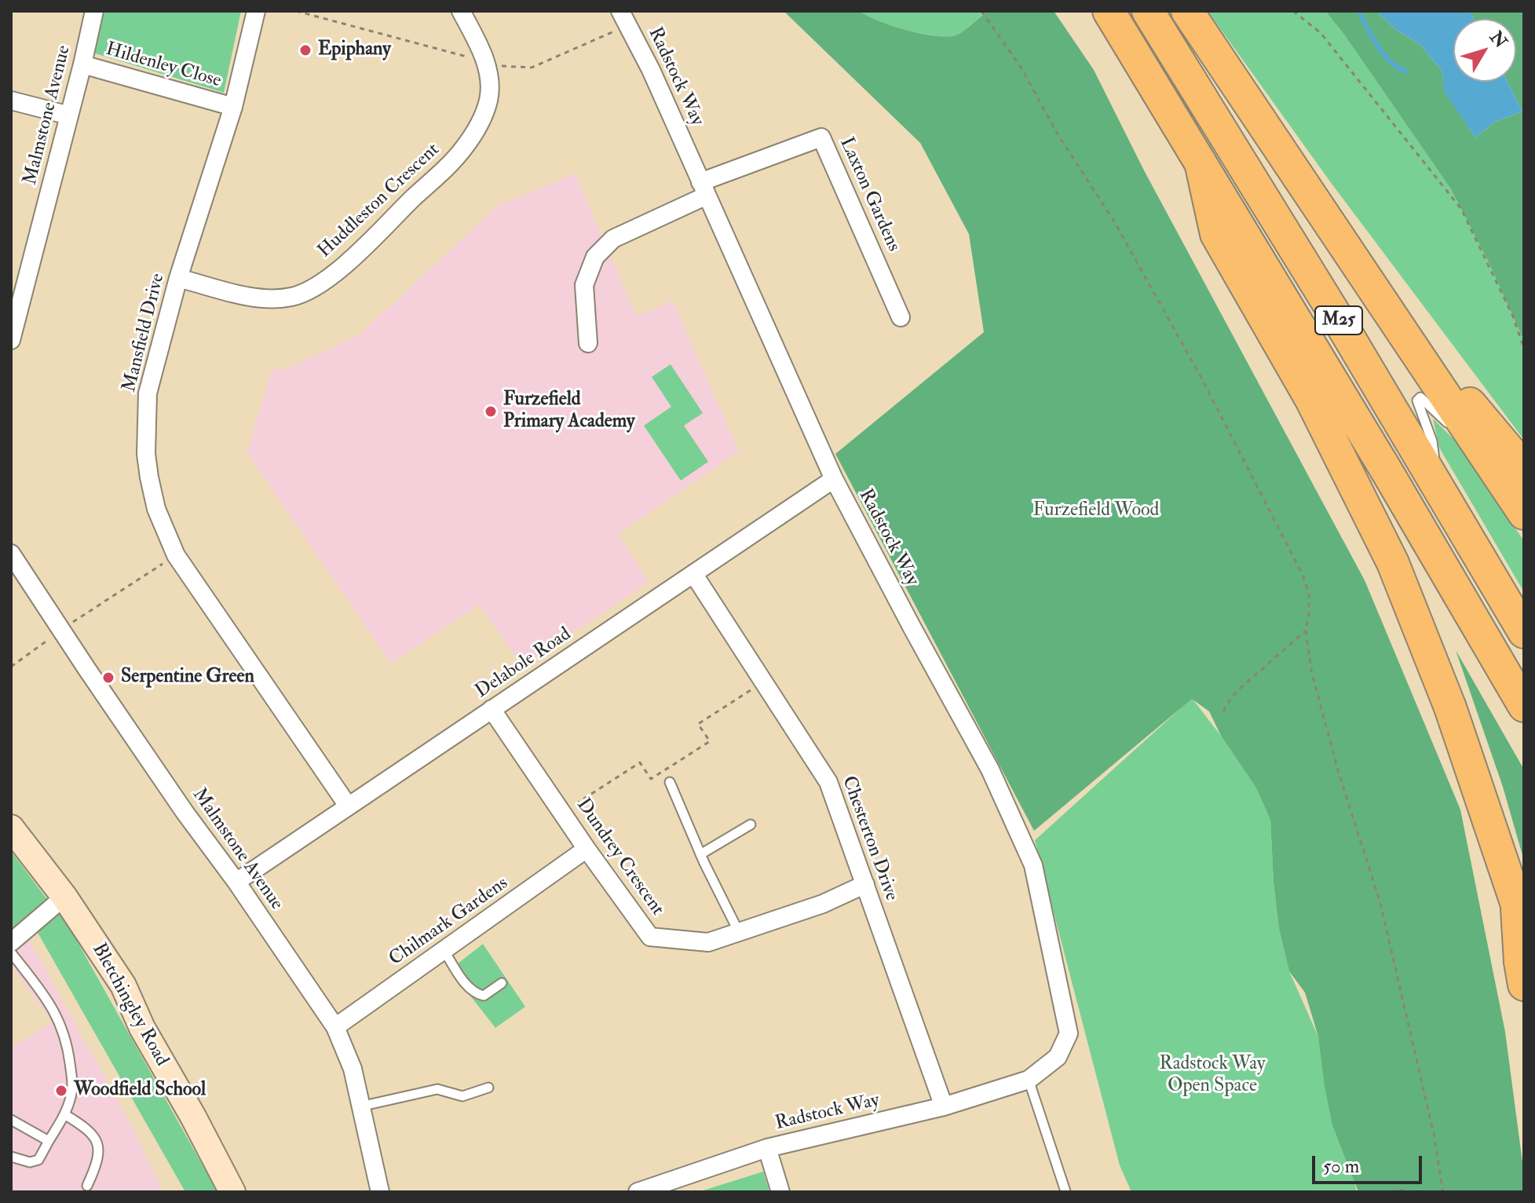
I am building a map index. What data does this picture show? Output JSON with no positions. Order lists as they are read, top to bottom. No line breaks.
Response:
{"streets":{"highway":["M25"],"street":["Hildenley Close","Radstock Way","Malmstone Avenue","Laxton Gardens","Huddleston Crescent","Mansfield Drive","Delabole Road","Chesterton Drive","Dundrey Crescent","Chilmark Gardens","Bletchingley Road"]},"crossings":[["Hildenley Close","Malmstone Avenue"],["Hildenley Close","Mansfield Drive"],["Radstock Way","Laxton Gardens"],["Radstock Way","Delabole Road"],["Radstock Way","Chesterton Drive"],["Malmstone Avenue","Delabole Road"],["Malmstone Avenue","Chilmark Gardens"],["Huddleston Crescent","Mansfield Drive"],["Mansfield Drive","Delabole Road"],["Delabole Road","Chesterton Drive"],["Delabole Road","Dundrey Crescent"],["Chesterton Drive","Dundrey Crescent"],["Dundrey Crescent","Chilmark Gardens"]],"parks":["Furzefield Wood","Radstock Way Open Space"],"places":["Epiphany","Furzefield Primary Academy","Serpentine Green","Woodfield School"],"scale_bar":"50 m","north":"top right"}
